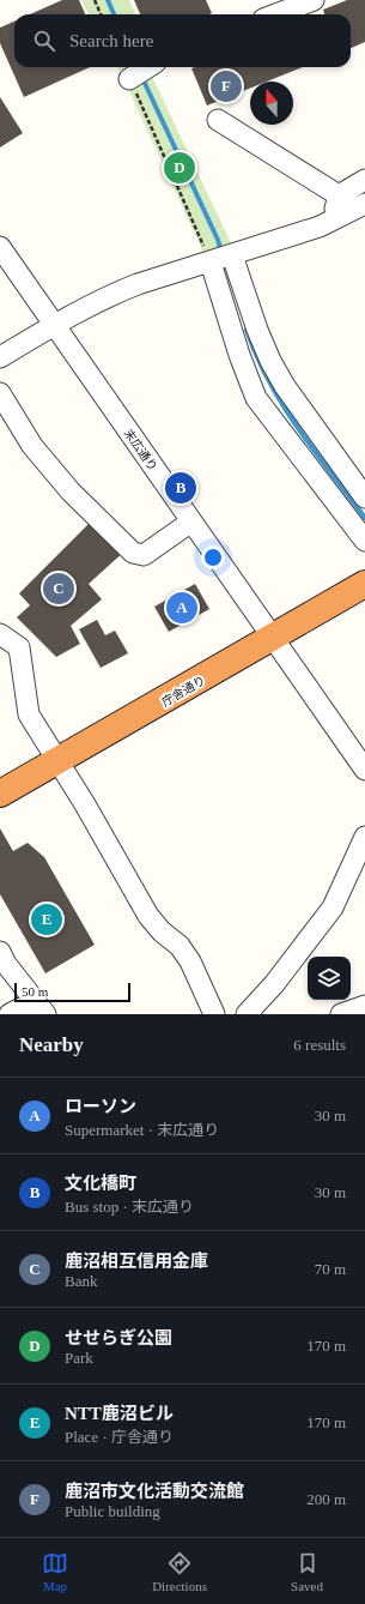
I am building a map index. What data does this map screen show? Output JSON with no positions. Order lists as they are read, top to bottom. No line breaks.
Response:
{"streets":{"highway":["庁舎通り"],"street":["末広通り"]},"crossings":[["末広通り","庁舎通り"]],"scale_bar":"50 m","north":"top","page":{"search":"Search here","pins":["F","D","B","C","A","E"],"scale":"50 m","heading":["Nearby","6 results"],"list":[{"mark":"A","name":"ローソン","note":"Supermarket · 末広通り","value":"30 m"},{"mark":"B","name":"文化橋町","note":"Bus stop · 末広通り","value":"30 m"},{"mark":"C","name":"鹿沼相互信用金庫","note":"Bank","value":"70 m"},{"mark":"D","name":"せせらぎ公園","note":"Park","value":"170 m"},{"mark":"E","name":"NTT鹿沼ビル","note":"Place · 庁舎通り","value":"170 m"},{"mark":"F","name":"鹿沼市文化活動交流館","note":"Public building","value":"200 m"}],"nav":["Map","Directions","Saved"]}}
